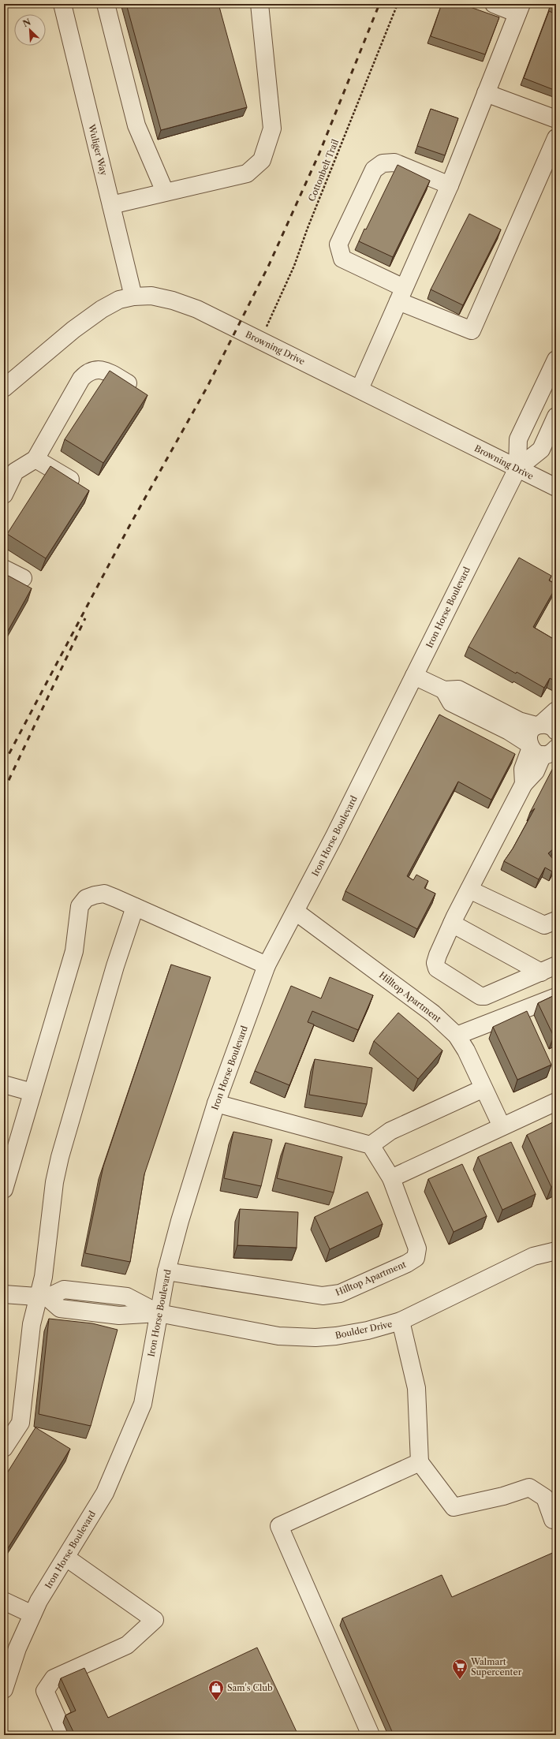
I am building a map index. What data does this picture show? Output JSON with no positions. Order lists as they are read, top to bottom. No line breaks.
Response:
{"streets":{"street":["Wuliger Way","Browning Drive","Iron Horse Boulevard","Hilltop Apartment","Boulder Drive"],"path":["Cottonbelt Trail"]},"crossings":[["Wuliger Way","Browning Drive"],["Cottonbelt Trail","Browning Drive"],["Browning Drive","Iron Horse Boulevard"],["Iron Horse Boulevard","Hilltop Apartment"],["Iron Horse Boulevard","Boulder Drive"]],"places":{"supermarket":["Walmart Supercenter"],"shop":["Sam's Club"]},"north":"top left"}
